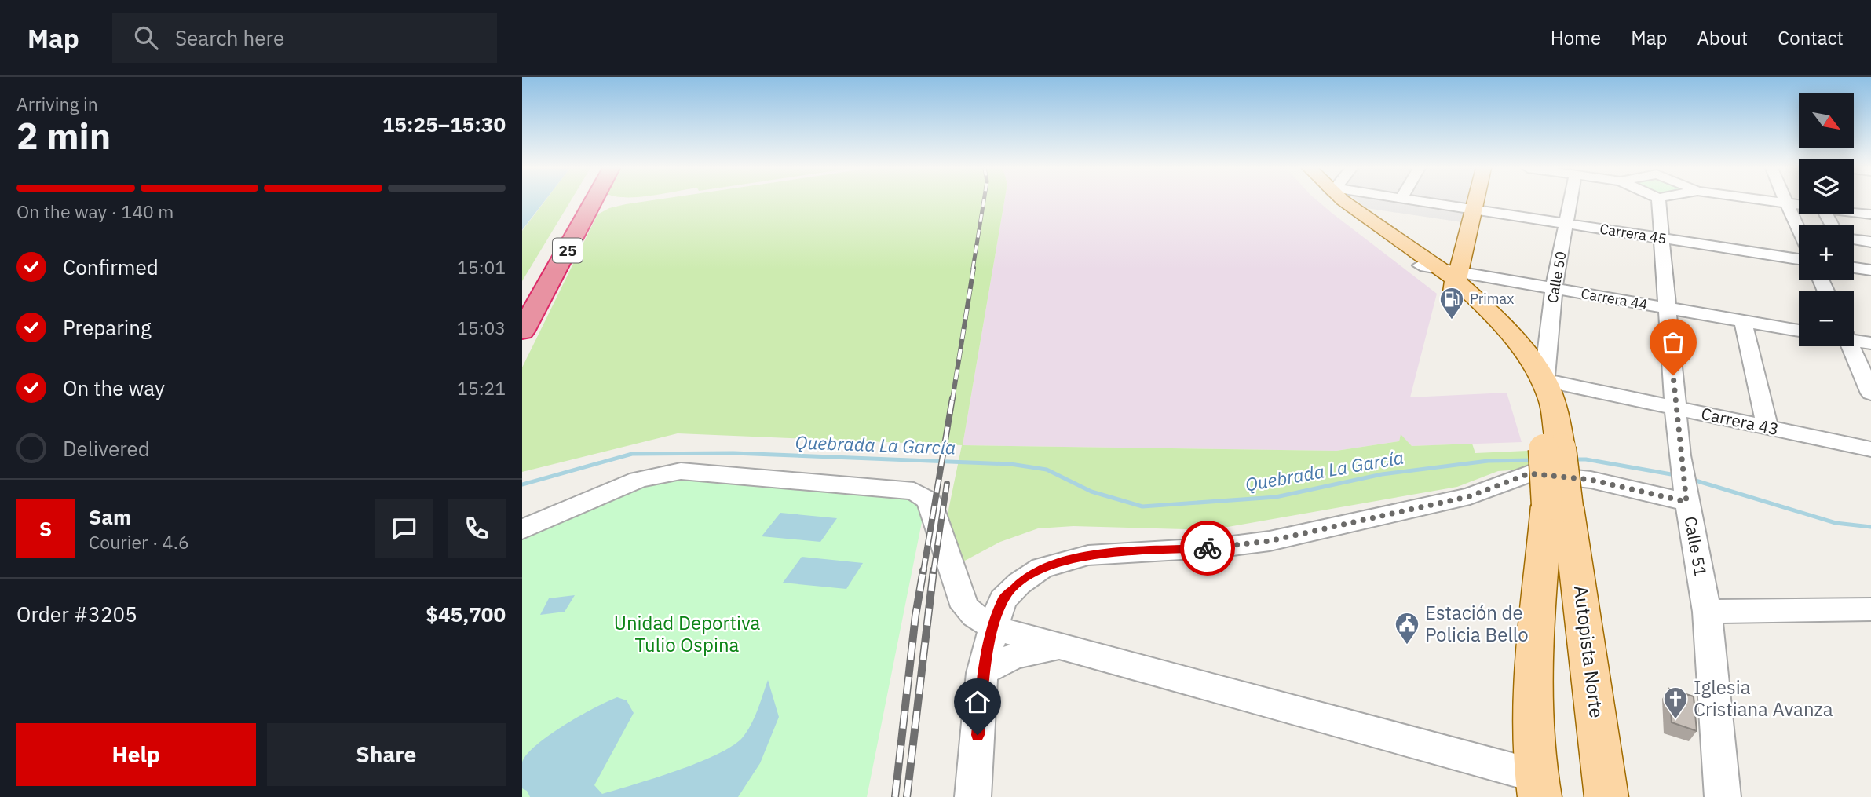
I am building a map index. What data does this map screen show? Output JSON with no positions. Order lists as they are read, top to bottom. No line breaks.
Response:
{"streets":{"highway":["25"],"main road":["Autopista Norte"],"street":["Carrera 45","Calle 50","Carrera 44","Carrera 43","Calle 51"]},"crossings":[["Carrera 45","Calle 50"],["Carrera 45","Calle 51"],["Calle 50","Carrera 44"],["Calle 50","Carrera 43"],["Carrera 44","Calle 51"],["Carrera 43","Calle 51"]],"water":["Quebrada La García"],"parks":["Unidad Deportiva Tulio Ospina"],"places":{"fuel station":["Primax"],"public building":["Estación de Policia Bello"],"church":["Iglesia Cristiana Avanza"]},"north":"bottom right","page":{"header":"Map","search":"Search here","nav":["Home","Map","About","Contact"],"heading":["2 min","Arriving in","15:25–15:30"],"panel":["Sam","Courier · 4.6","Order #3205","$45,700"],"map_buttons":["+","−"],"bar":"On the way · 140 m","list":[["Confirmed","15:01"],["Preparing","15:03"],["On the way","15:21"],"Delivered"],"round":"S","buttons":["Help","Share"]}}
